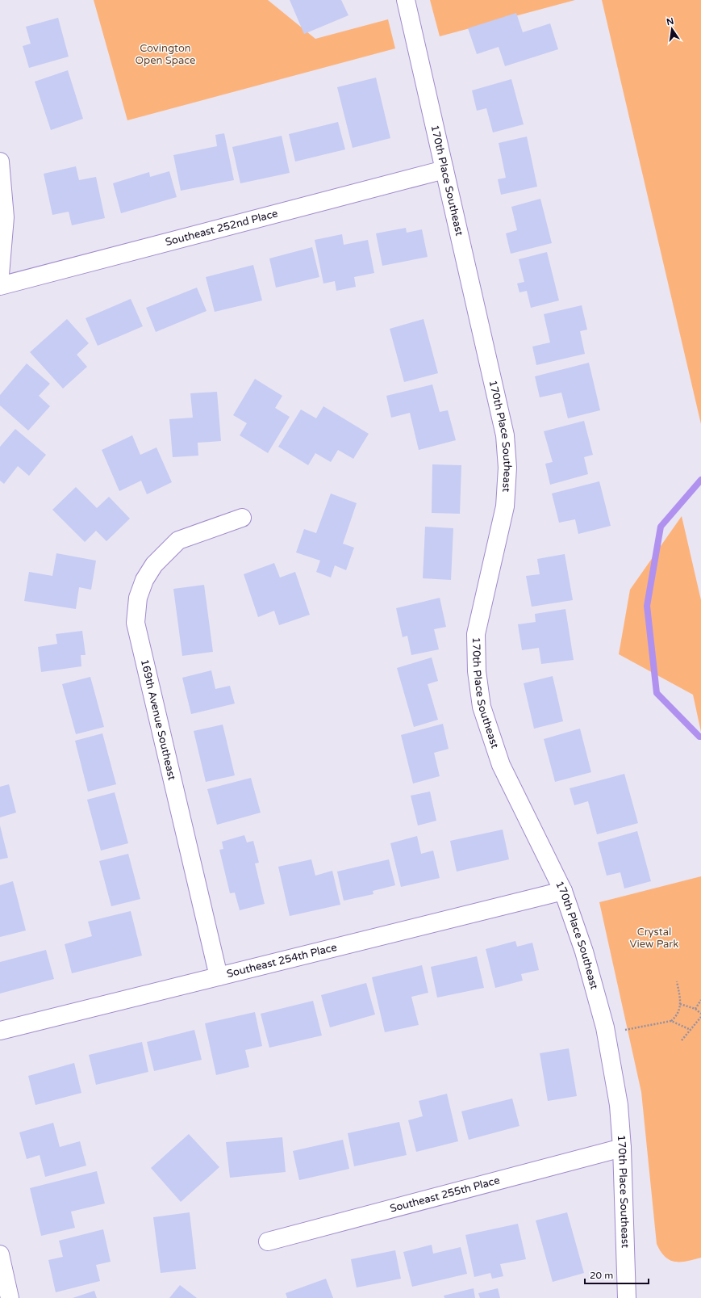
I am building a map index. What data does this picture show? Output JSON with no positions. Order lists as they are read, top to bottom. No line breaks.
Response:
{"streets":{"street":["170th Place Southeast","Southeast 252nd Place","169th Avenue Southeast","Southeast 254th Place","Southeast 255th Place"]},"crossings":[["170th Place Southeast","Southeast 252nd Place"],["170th Place Southeast","Southeast 254th Place"],["170th Place Southeast","Southeast 255th Place"],["169th Avenue Southeast","Southeast 254th Place"]],"parks":["Covington Open Space","Crystal View Park"],"scale_bar":"20 m","north":"top"}
